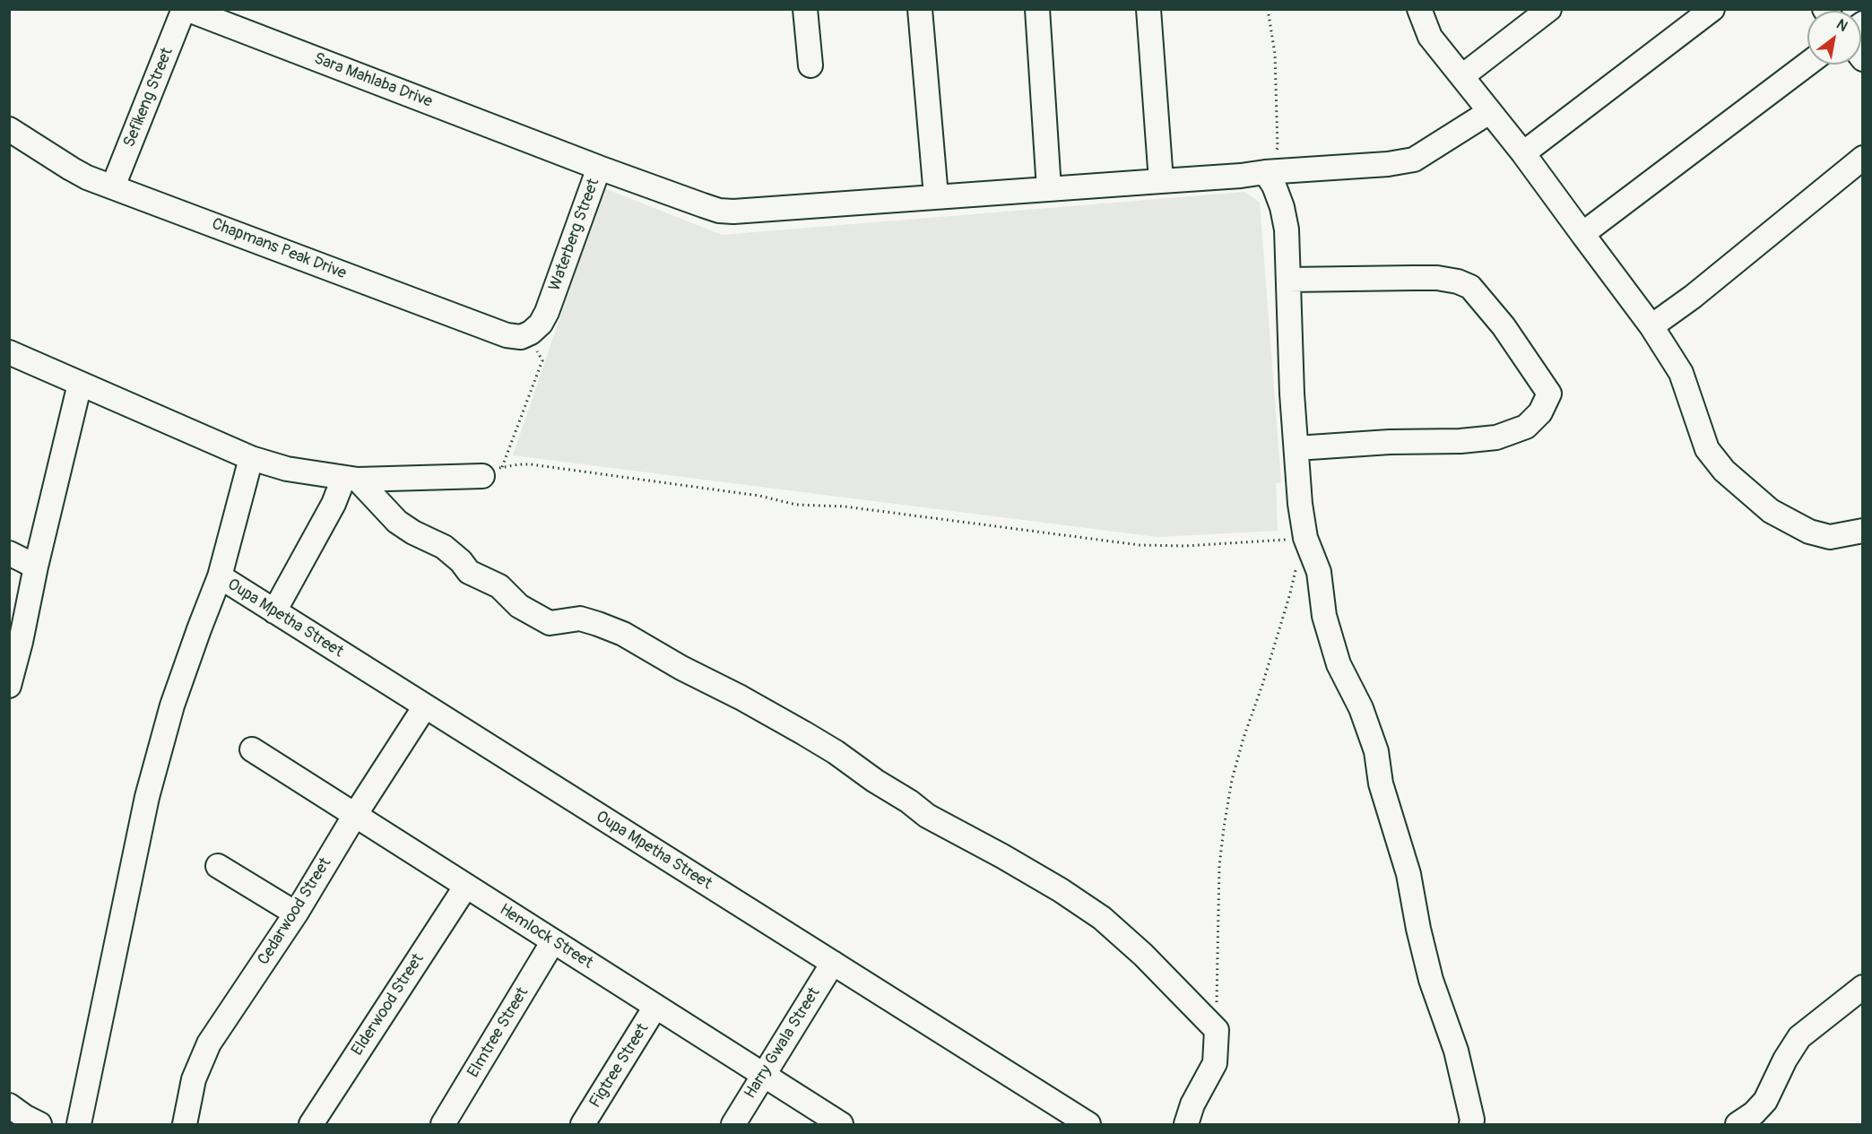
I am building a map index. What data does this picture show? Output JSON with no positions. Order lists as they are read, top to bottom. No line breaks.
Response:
{"streets":{"street":["Sara Mahlaba Drive","Sefikeng Street","Waterberg Street","Chapmans Peak Drive","Oupa Mpetha Street","Cedarwood Street","Hemlock Street","Elderwood Street","Elmtree Street","Harry Gwala Street","Figtree Street"]},"crossings":[["Sara Mahlaba Drive","Sefikeng Street"],["Sara Mahlaba Drive","Waterberg Street"],["Sefikeng Street","Chapmans Peak Drive"],["Waterberg Street","Chapmans Peak Drive"],["Oupa Mpetha Street","Cedarwood Street"],["Oupa Mpetha Street","Harry Gwala Street"],["Cedarwood Street","Hemlock Street"],["Hemlock Street","Elderwood Street"],["Hemlock Street","Elmtree Street"],["Hemlock Street","Harry Gwala Street"],["Hemlock Street","Figtree Street"]],"north":"top right"}
